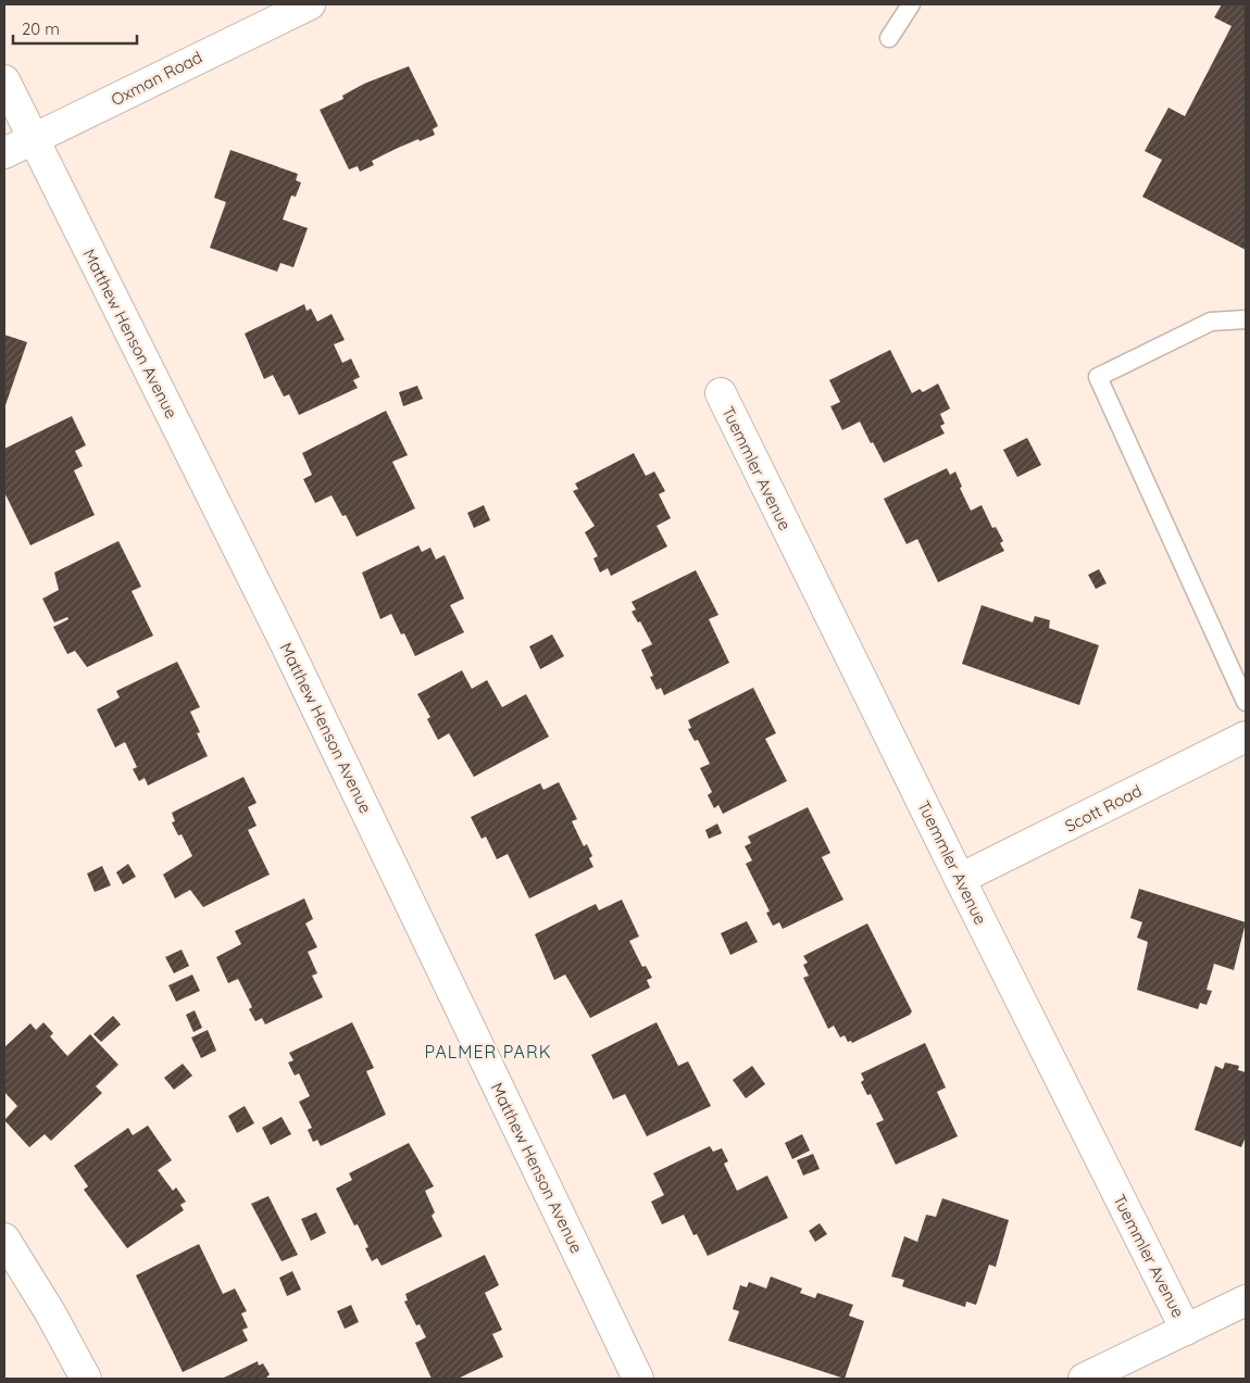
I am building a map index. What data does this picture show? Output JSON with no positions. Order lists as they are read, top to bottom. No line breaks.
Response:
{"streets":{"street":["Oxman Road","Matthew Henson Avenue","Tuemmler Avenue","Scott Road"]},"crossings":[["Oxman Road","Matthew Henson Avenue"],["Tuemmler Avenue","Scott Road"]],"districts":["PALMER PARK"],"scale_bar":"20 m"}
